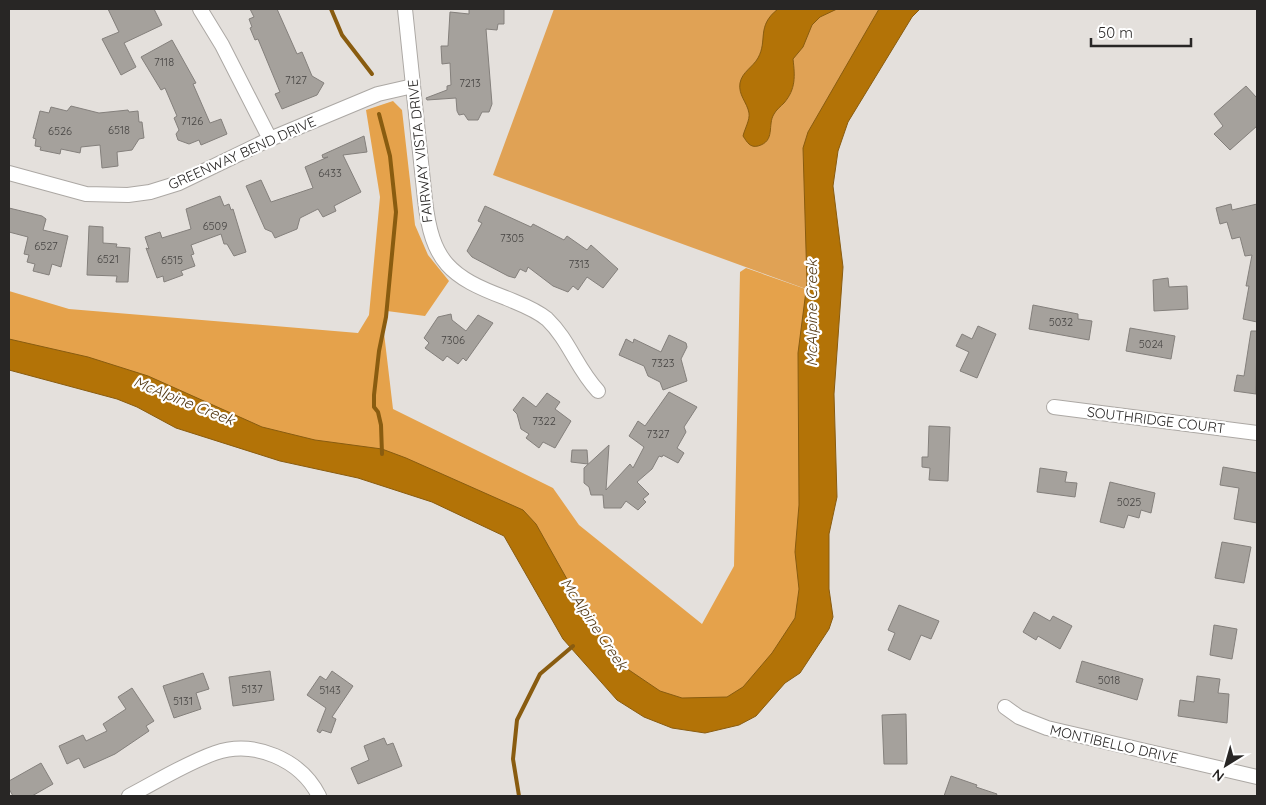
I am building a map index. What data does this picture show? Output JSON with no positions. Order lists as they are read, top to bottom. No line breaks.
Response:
{"streets":{"street":["FAIRWAY VISTA DRIVE","GREENWAY BEND DRIVE","SOUTHRIDGE COURT","MONTIBELLO DRIVE"]},"crossings":[["FAIRWAY VISTA DRIVE","GREENWAY BEND DRIVE"]],"water":["McAlpine Creek"],"house_numbers":["7118","7127","7213","7126","6518","6526","6433","6509","7305","6527","6521","6515","7313","5032","7306","5024","7323","7322","7327","5025","5018","5137","5143","5131"],"scale_bar":"50 m","north":"bottom left"}
